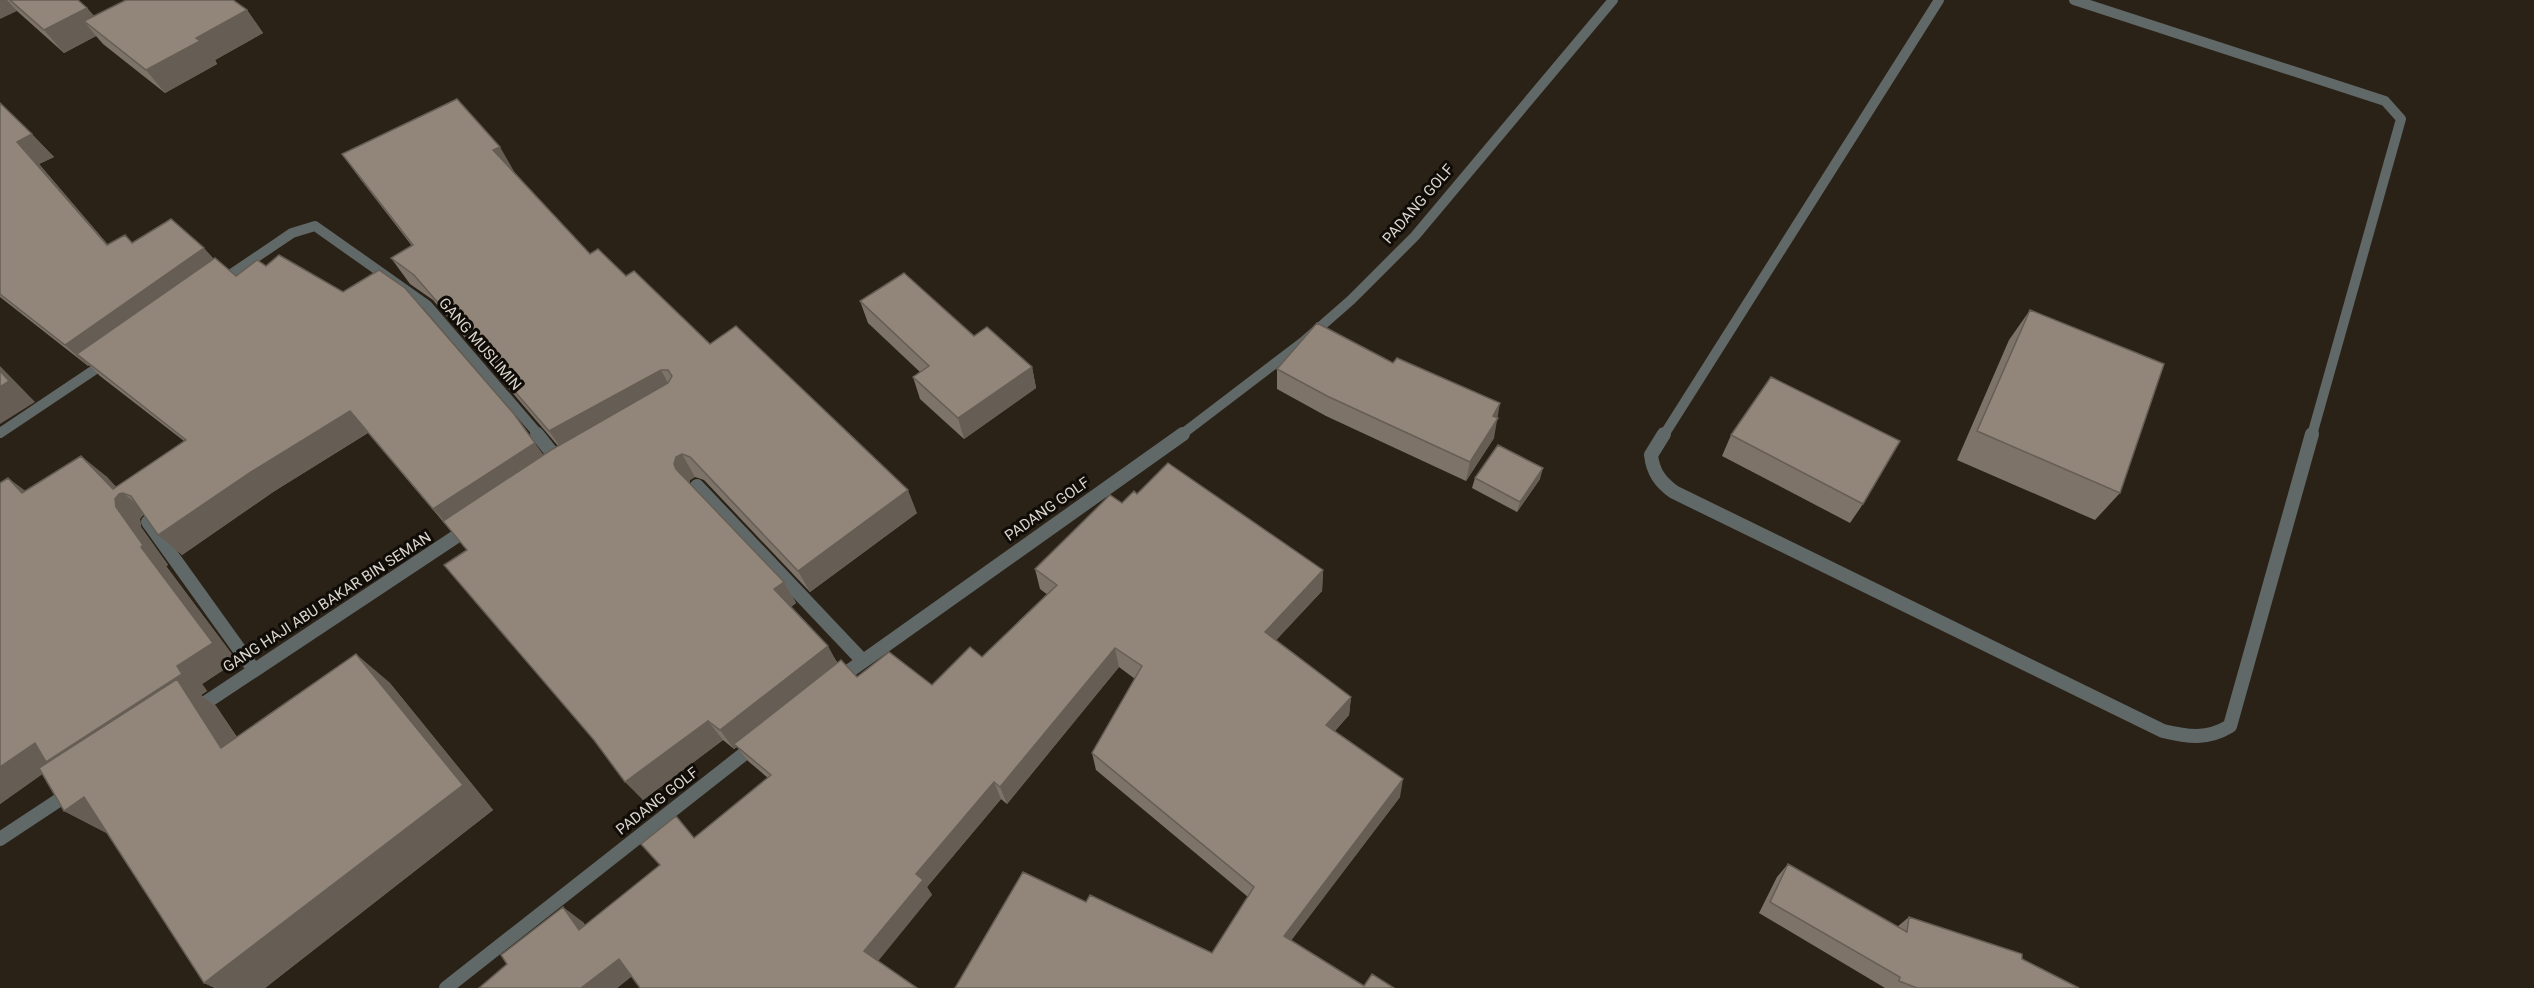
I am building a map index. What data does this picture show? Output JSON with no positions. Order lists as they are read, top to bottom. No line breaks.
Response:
{"streets":{"street":["PADANG GOLF","GANG MUSLIMIN","GANG HAJI ABU BAKAR BIN SEMAN"]}}
